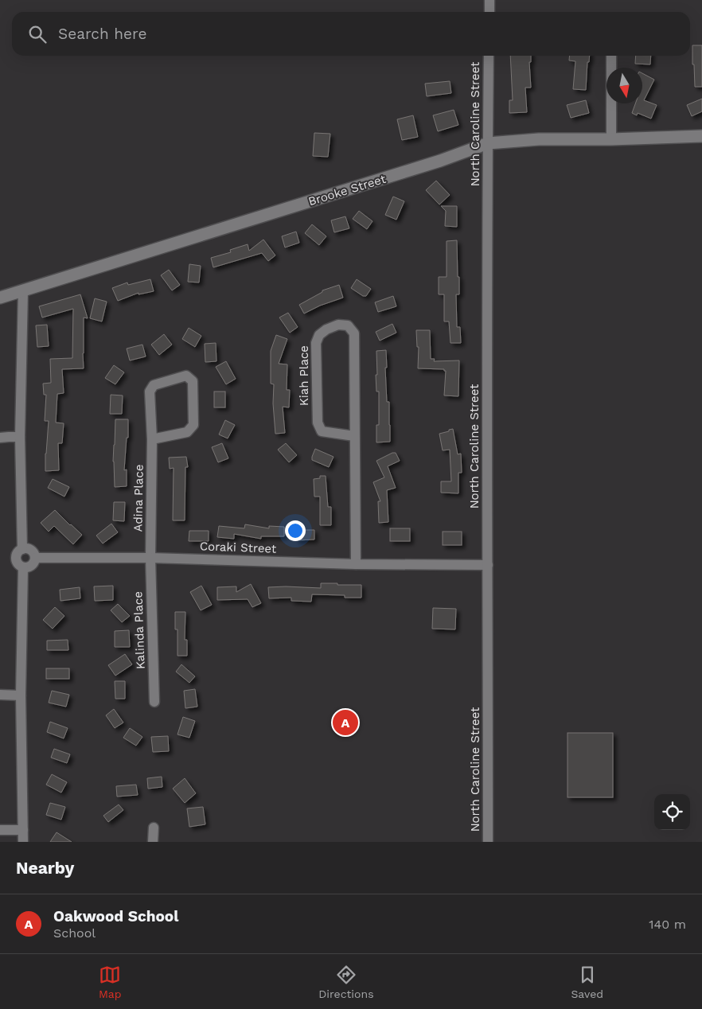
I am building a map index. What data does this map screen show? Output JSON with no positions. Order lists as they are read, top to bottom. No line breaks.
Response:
{"streets":{"street":["North Caroline Street","Brooke Street","Kiah Place","Adina Place","Coraki Street","Kalinda Place"]},"crossings":[["North Caroline Street","Brooke Street"],["North Caroline Street","Coraki Street"],["Kiah Place","Coraki Street"],["Adina Place","Coraki Street"],["Adina Place","Kalinda Place"],["Coraki Street","Kalinda Place"]],"north":"bottom","page":{"search":"Search here","pins":"A","heading":"Nearby","list":[{"mark":"A","name":"Oakwood School","note":"School","value":"140 m"}],"nav":["Map","Directions","Saved"]}}
